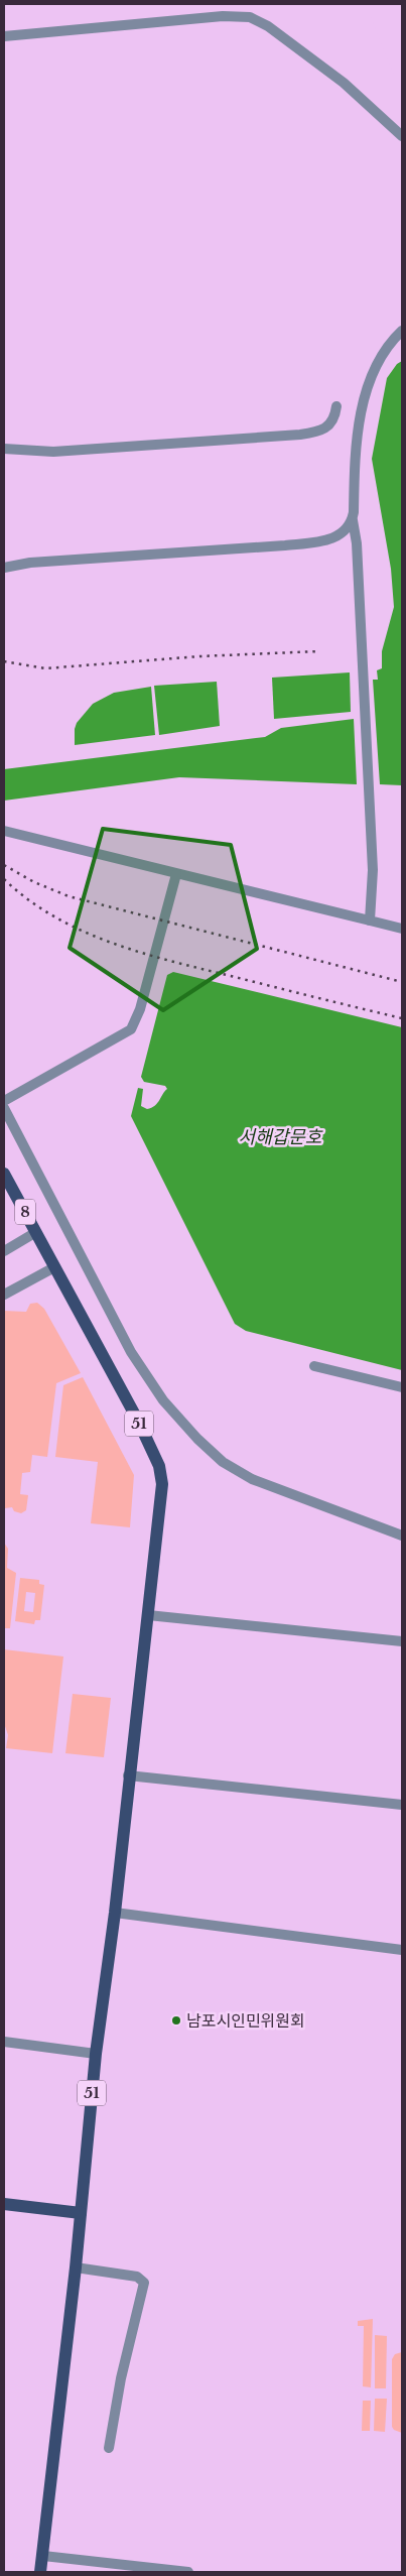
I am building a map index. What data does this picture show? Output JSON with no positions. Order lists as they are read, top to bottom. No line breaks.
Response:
{"streets":{"main road":["8","51"]},"crossings":[["8","51"]],"water":["서해갑문호"],"places":["남포시인민위원회"]}
